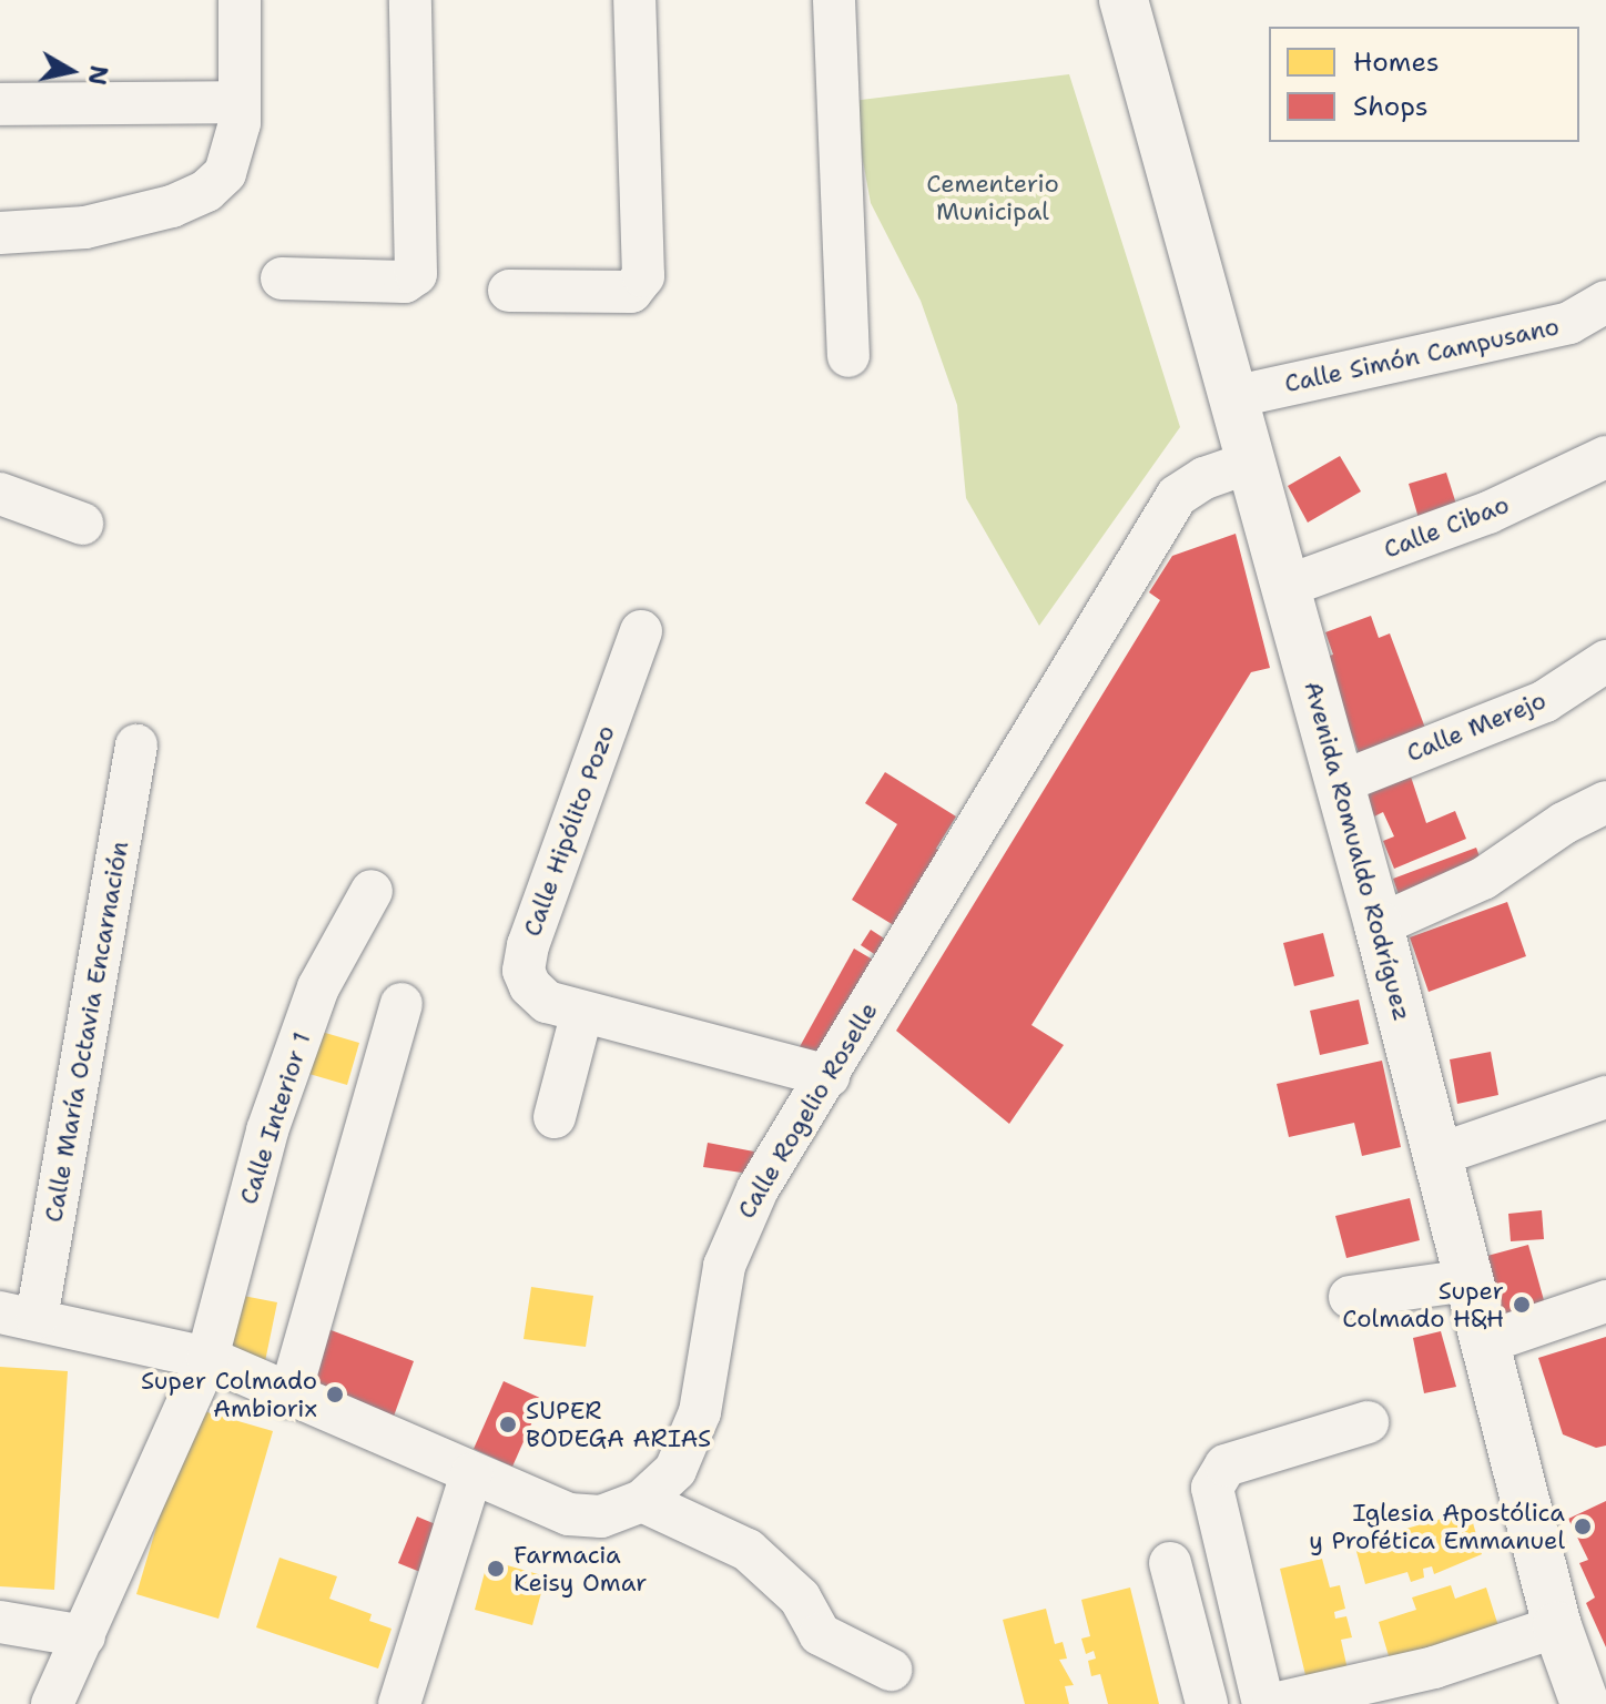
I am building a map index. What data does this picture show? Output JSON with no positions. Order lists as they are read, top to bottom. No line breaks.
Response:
{"streets":{"main road":["Avenida Romualdo Rodríguez"],"street":["Calle Simón Campusano","Calle Cibao","Calle Merejo","Calle Hipólito Pozo","Calle María Octavia Encarnación","Calle Rogelio Roselle","Calle Interior 1"]},"crossings":[["Calle Simón Campusano","Avenida Romualdo Rodríguez"],["Calle Cibao","Avenida Romualdo Rodríguez"],["Calle Merejo","Avenida Romualdo Rodríguez"],["Calle Hipólito Pozo","Calle Rogelio Roselle"],["Avenida Romualdo Rodríguez","Calle Rogelio Roselle"],["Calle María Octavia Encarnación","Calle Rogelio Roselle"],["Calle Rogelio Roselle","Calle Interior 1"]],"parks":["Cementerio Municipal"],"places":["Super Colmado H&H","Super Colmado Ambiorix","SUPER BODEGA ARIAS","Iglesia Apostólica y Profética Emmanuel","Farmacia Keisy Omar"],"legend":["Homes","Shops"],"north":"right"}
